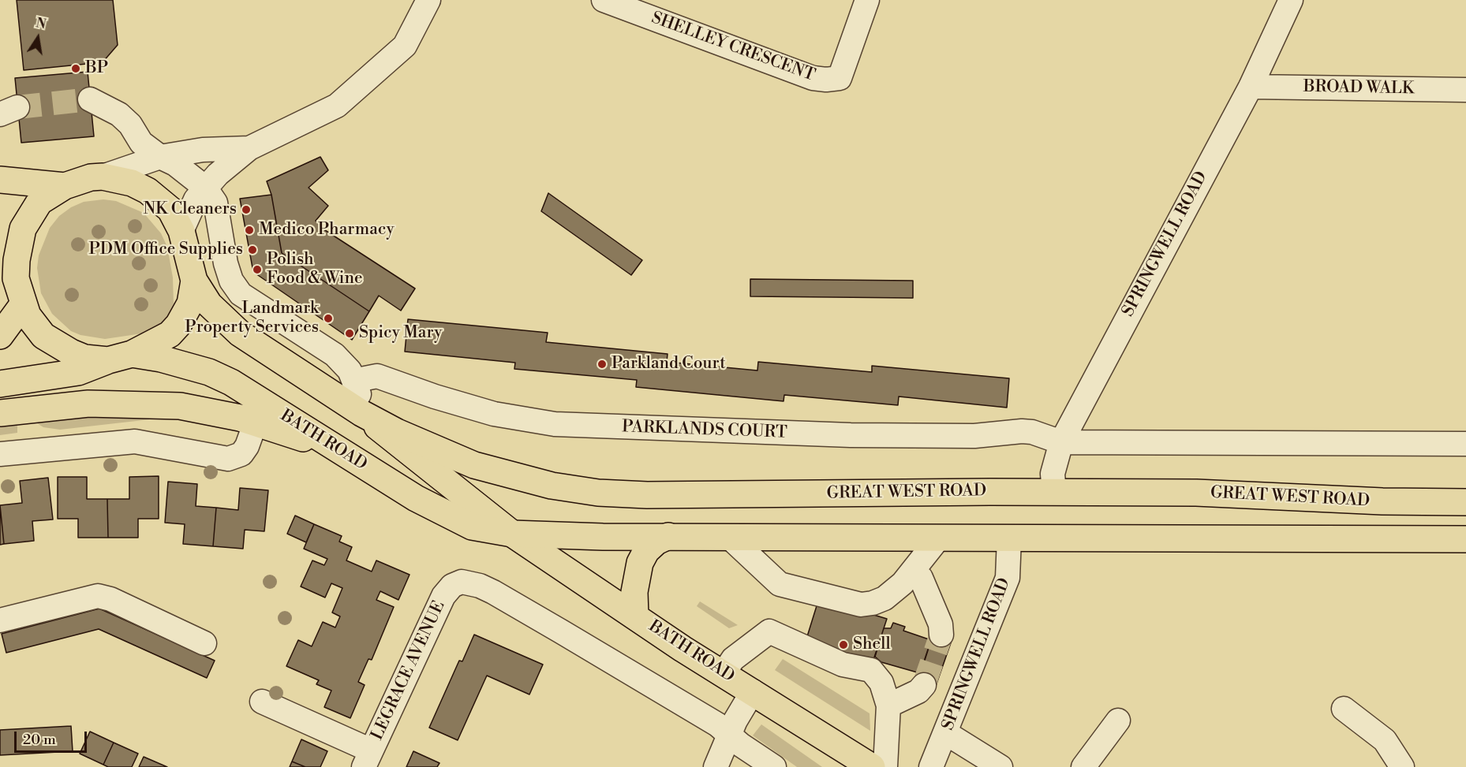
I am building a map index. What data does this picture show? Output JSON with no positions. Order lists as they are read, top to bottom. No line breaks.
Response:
{"streets":{"main road":["BATH ROAD","GREAT WEST ROAD"],"street":["SHELLEY CRESCENT","BROAD WALK","SPRINGWELL ROAD","PARKLANDS COURT","LEGRACE AVENUE"]},"crossings":[["BROAD WALK","SPRINGWELL ROAD"],["SPRINGWELL ROAD","PARKLANDS COURT"],["SPRINGWELL ROAD","GREAT WEST ROAD"],["BATH ROAD","GREAT WEST ROAD"]],"places":["BP","NK Cleaners","Medico Pharmacy","PDM Office Supplies","Polish Food & Wine","Landmark Property Services","Spicy Mary","Parkland Court","Shell"],"scale_bar":"20 m","north":"top"}
